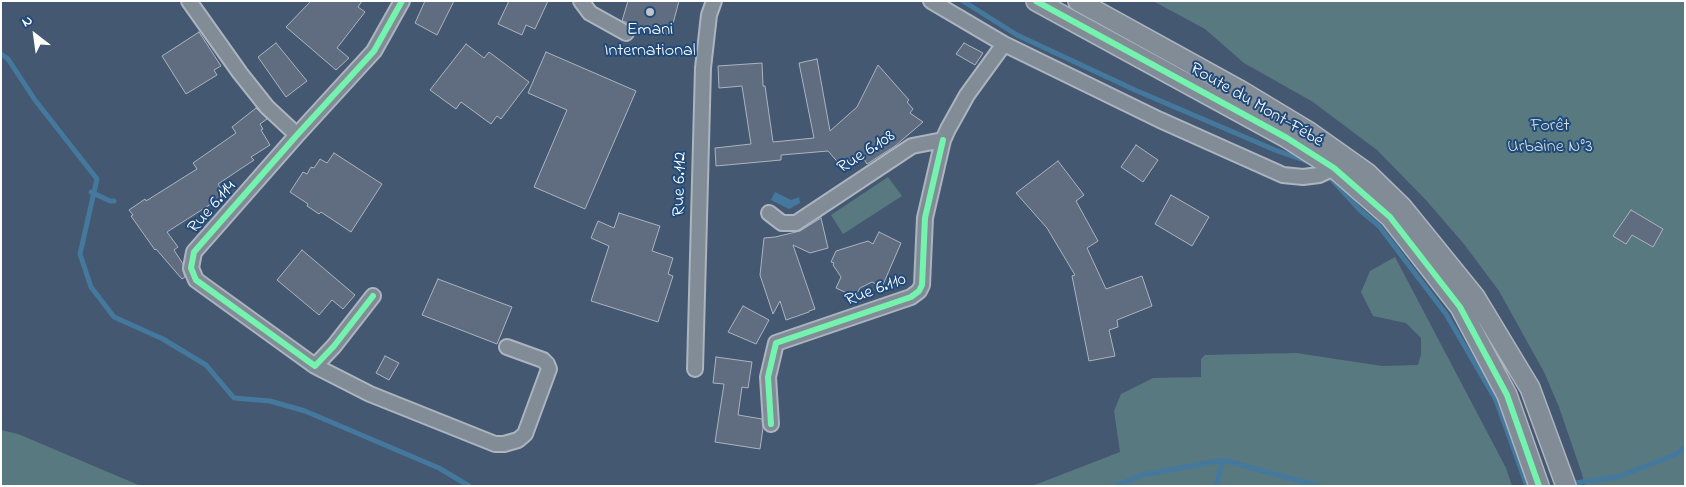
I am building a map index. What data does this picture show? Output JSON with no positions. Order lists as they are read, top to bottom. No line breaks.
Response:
{"streets":{"street":["Route du Mont-Fébé","Rue 6.108","Rue 6.112","Rue 6.114","Rue 6.110"]},"crossings":[["Rue 6.108","Rue 6.110"]],"parks":["Forêt Urbaine N°3"],"places":["Emani International"],"north":"top left"}
